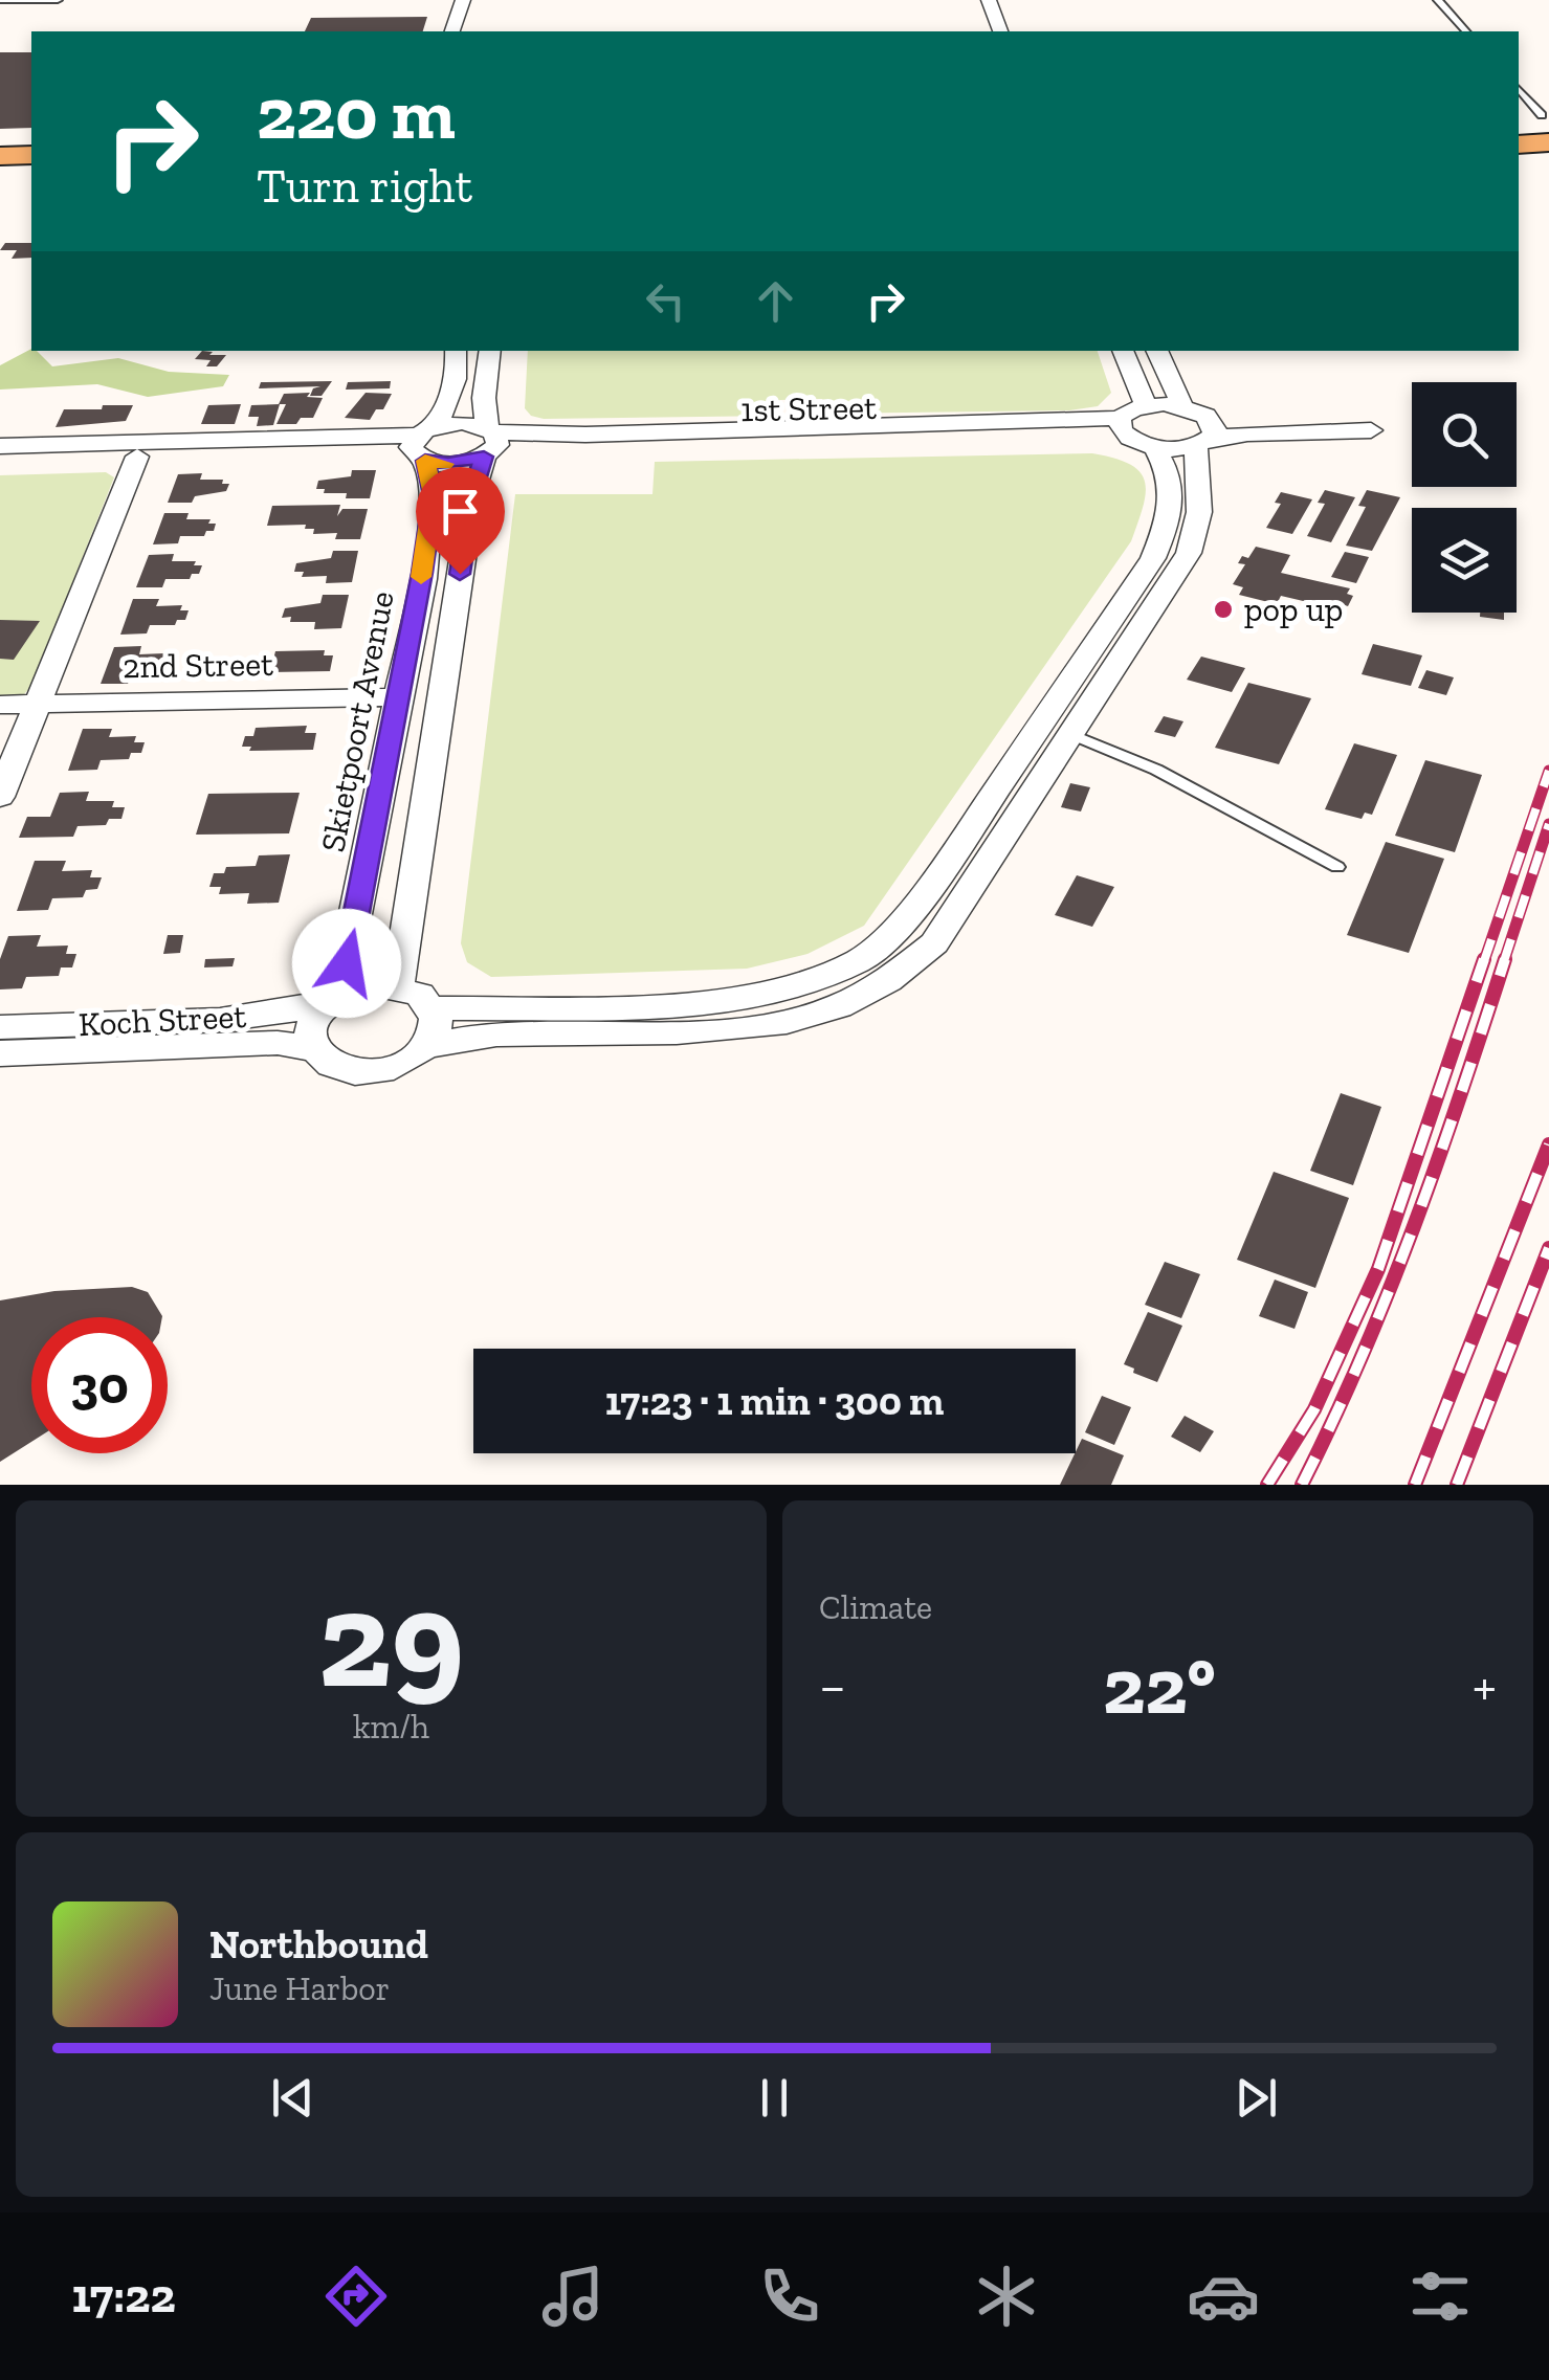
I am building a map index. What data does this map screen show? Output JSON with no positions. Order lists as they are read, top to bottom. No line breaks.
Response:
{"streets":{"street":["1st Street","2nd Street","Skietpoort Avenue","Koch Street"]},"crossings":[["2nd Street","Skietpoort Avenue"],["Skietpoort Avenue","Koch Street"]],"places":["pop up"],"page":{"turn":["220 m","Turn right"],"limit":"30","trip":"17:23 · 1 min · 300 m","tile":[["29","km/h"],"Climate"],"heat":["−","22°","+"],"song":["Northbound","June Harbor"],"tabs":"17:22"}}
